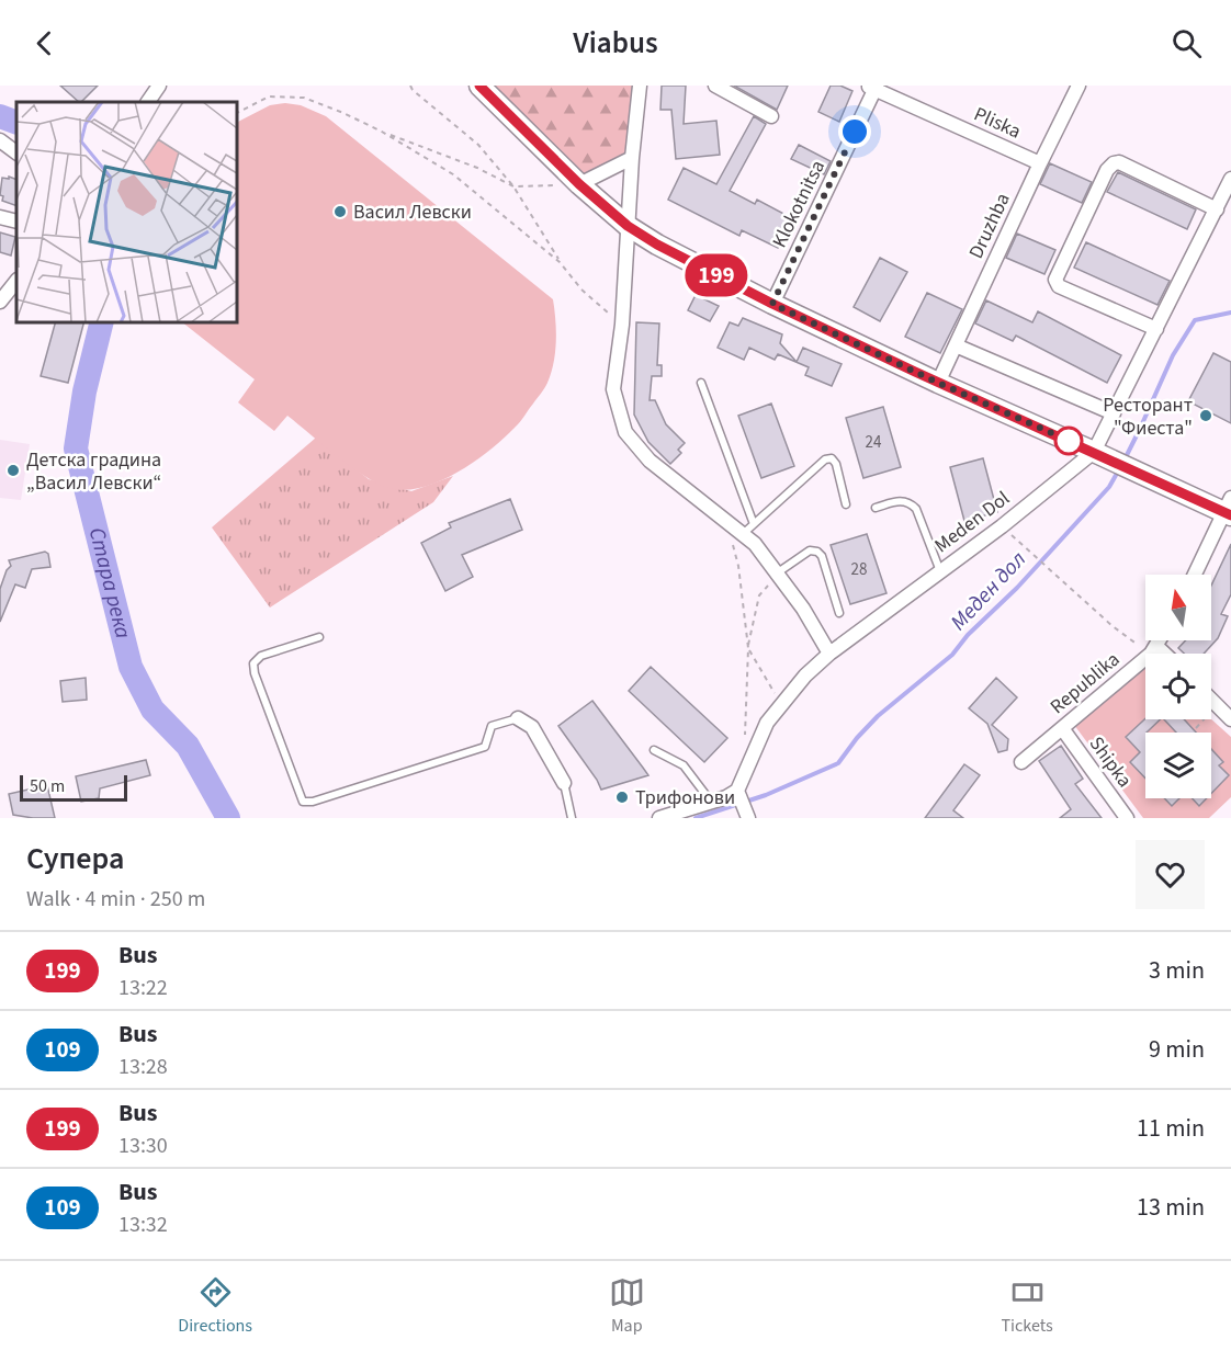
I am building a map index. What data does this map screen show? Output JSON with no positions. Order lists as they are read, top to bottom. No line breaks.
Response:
{"streets":{"street":["Pliska","Klokotnitsa","Druzhba","Meden Dol","Republika","Shipka"]},"crossings":[["Pliska","Klokotnitsa"],["Pliska","Druzhba"],["Republika","Shipka"]],"water":["Стара река","Меден дол"],"places":["Васил Левски","Ресторант \"Фиеста\"","Детска градина „Васил Левски“","Трифонови"],"lines":["bus line 199"],"house_numbers":["24","28"],"scale_bar":"50 m","north":"top","page":{"header":"Viabus","on_map":"199","scale":"50 m","heading":["Супера","Walk · 4 min · 250 m"],"list":[{"mark":"199","name":"Bus","note":"13:22","value":"3 min"},{"mark":"109","name":"Bus","note":"13:28","value":"9 min"},{"mark":"199","name":"Bus","note":"13:30","value":"11 min"},{"mark":"109","name":"Bus","note":"13:32","value":"13 min"}],"tabs":["Directions","Map","Tickets"]}}
